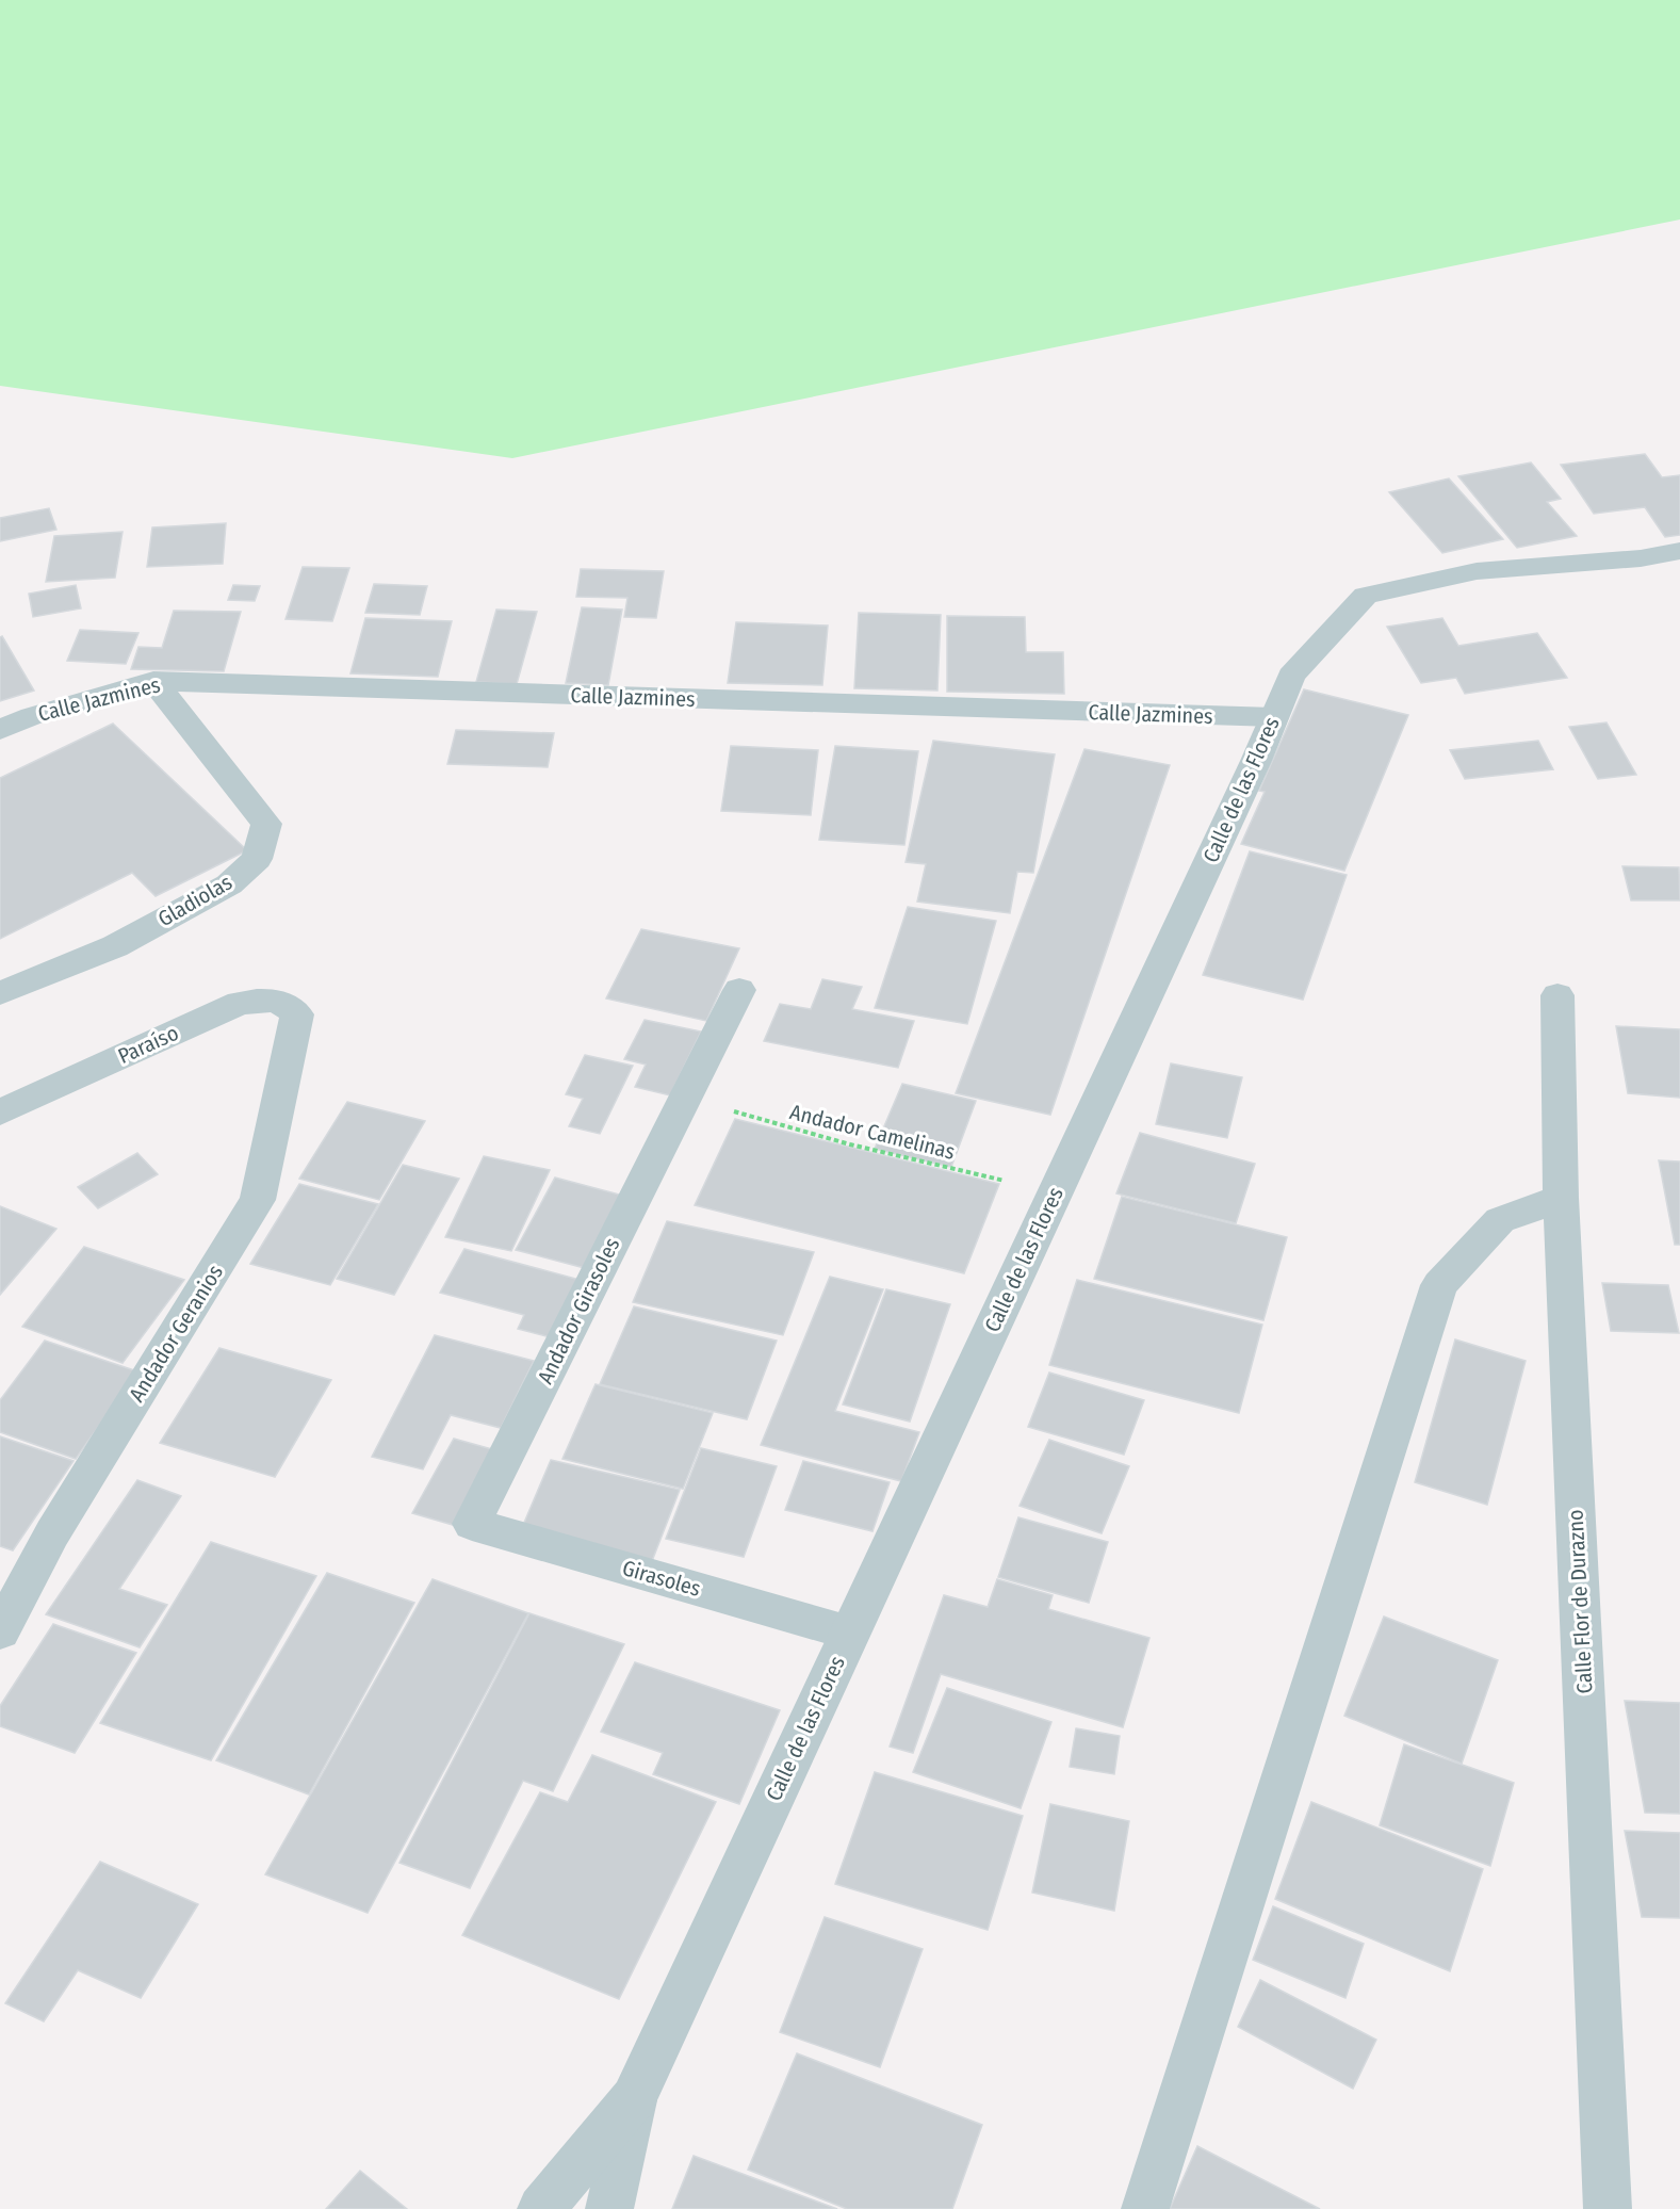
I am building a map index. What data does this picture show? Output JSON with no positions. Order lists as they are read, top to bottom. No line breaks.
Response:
{"streets":{"street":["Calle Jazmines","Calle de las Flores","Gladiolas","Paraíso","Andador Girasoles","Andador Geranios","Girasoles","Calle Flor de Durazno"],"path":["Andador Camelinas"]},"crossings":[["Calle Jazmines","Calle de las Flores"],["Calle Jazmines","Gladiolas"],["Calle de las Flores","Andador Camelinas"],["Calle de las Flores","Girasoles"],["Paraíso","Andador Geranios"],["Andador Camelinas","Andador Girasoles"],["Andador Girasoles","Girasoles"]]}
